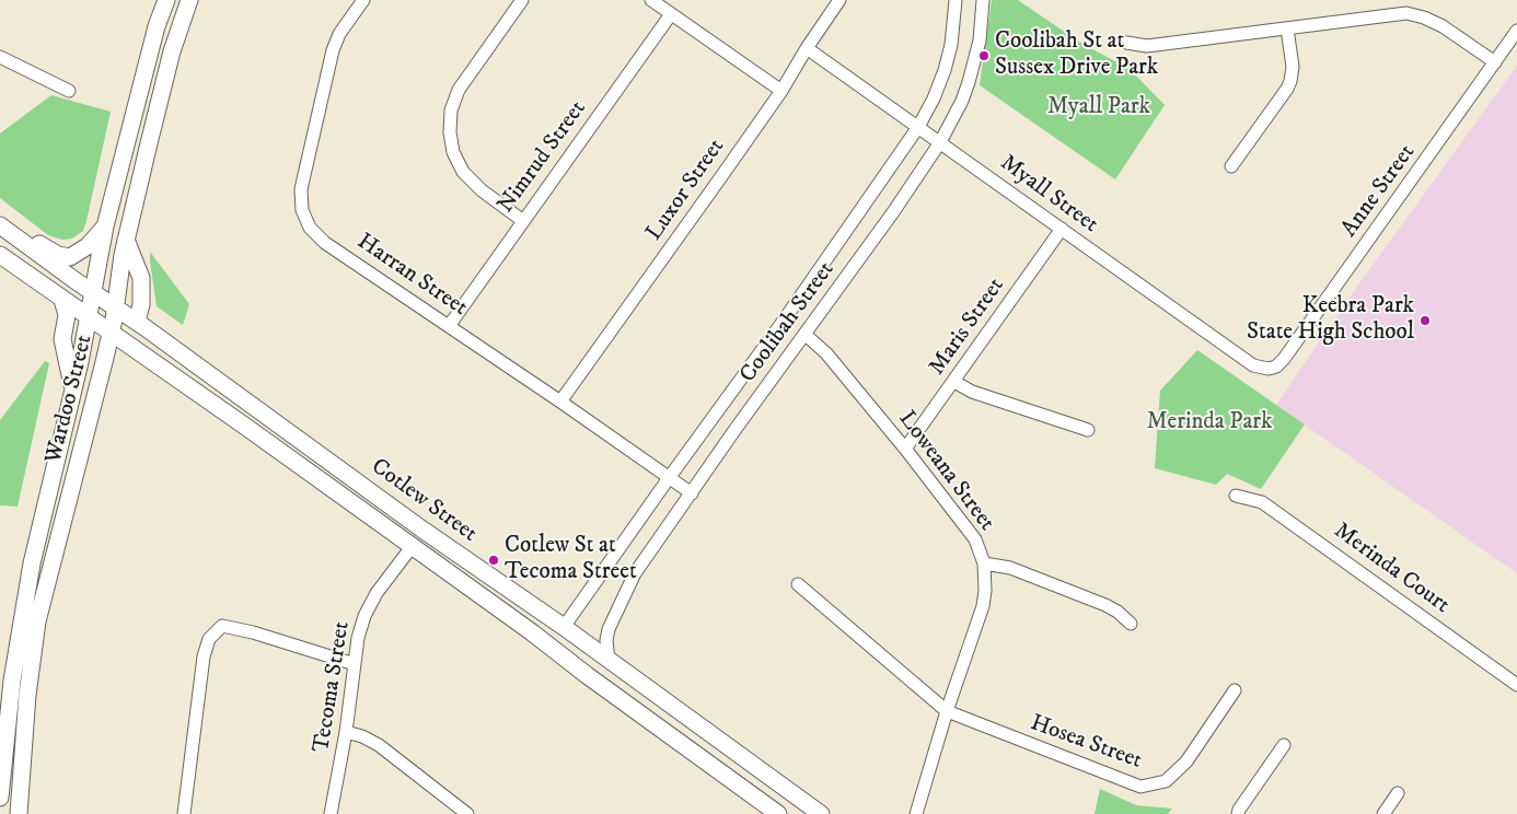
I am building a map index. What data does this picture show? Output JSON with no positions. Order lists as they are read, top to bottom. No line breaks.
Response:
{"streets":{"main road":["Wardoo Street","Cotlew Street"],"street":["Nimrud Street","Luxor Street","Anne Street","Myall Street","Harran Street","Coolibah Street","Maris Street","Loweana Street","Merinda Court","Tecoma Street","Hosea Street"]},"crossings":[["Nimrud Street","Harran Street"],["Luxor Street","Myall Street"],["Luxor Street","Harran Street"],["Anne Street","Myall Street"],["Myall Street","Coolibah Street"],["Myall Street","Maris Street"],["Harran Street","Coolibah Street"],["Coolibah Street","Loweana Street"],["Coolibah Street","Cotlew Street"],["Maris Street","Loweana Street"],["Wardoo Street","Cotlew Street"],["Loweana Street","Hosea Street"],["Cotlew Street","Tecoma Street"]],"parks":["Myall Park","Merinda Park"],"places":["Coolibah St at Sussex Drive Park","Keebra Park State High School","Cotlew St at Tecoma Street"]}
